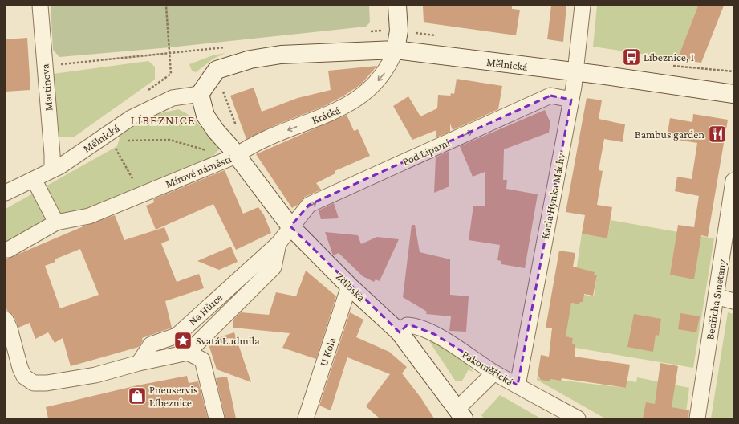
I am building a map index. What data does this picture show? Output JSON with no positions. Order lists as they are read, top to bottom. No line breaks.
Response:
{"streets":{"main road":["Mělnická","Mírové náměstí","Zdibská"],"street":["Martinova","Krátká","Pod Lipami","Karla Hynka Máchy","Bedřicha Smetany","Na Hůrce","U Kola","Pakoměřická"]},"crossings":[["Mělnická","Martinova"],["Mělnická","Krátká"],["Mělnická","Mírové náměstí"],["Mělnická","Karla Hynka Máchy"],["Krátká","Mírové náměstí"],["Krátká","Zdibská"],["Pod Lipami","Karla Hynka Máchy"],["Pod Lipami","Zdibská"],["Pod Lipami","Na Hůrce"],["Mírové náměstí","Zdibská"],["Karla Hynka Máchy","Pakoměřická"],["Zdibská","Na Hůrce"],["Zdibská","U Kola"],["Zdibská","Pakoměřická"]],"one_way":["Krátká","Pod Lipami"],"districts":["LÍBEZNICE"],"places":{"bus stop":["Líbeznice, I"],"restaurant":["Bambus garden"],"place":["Svatá Ludmila"],"shop":["Pneuservis Líbeznice"]}}
